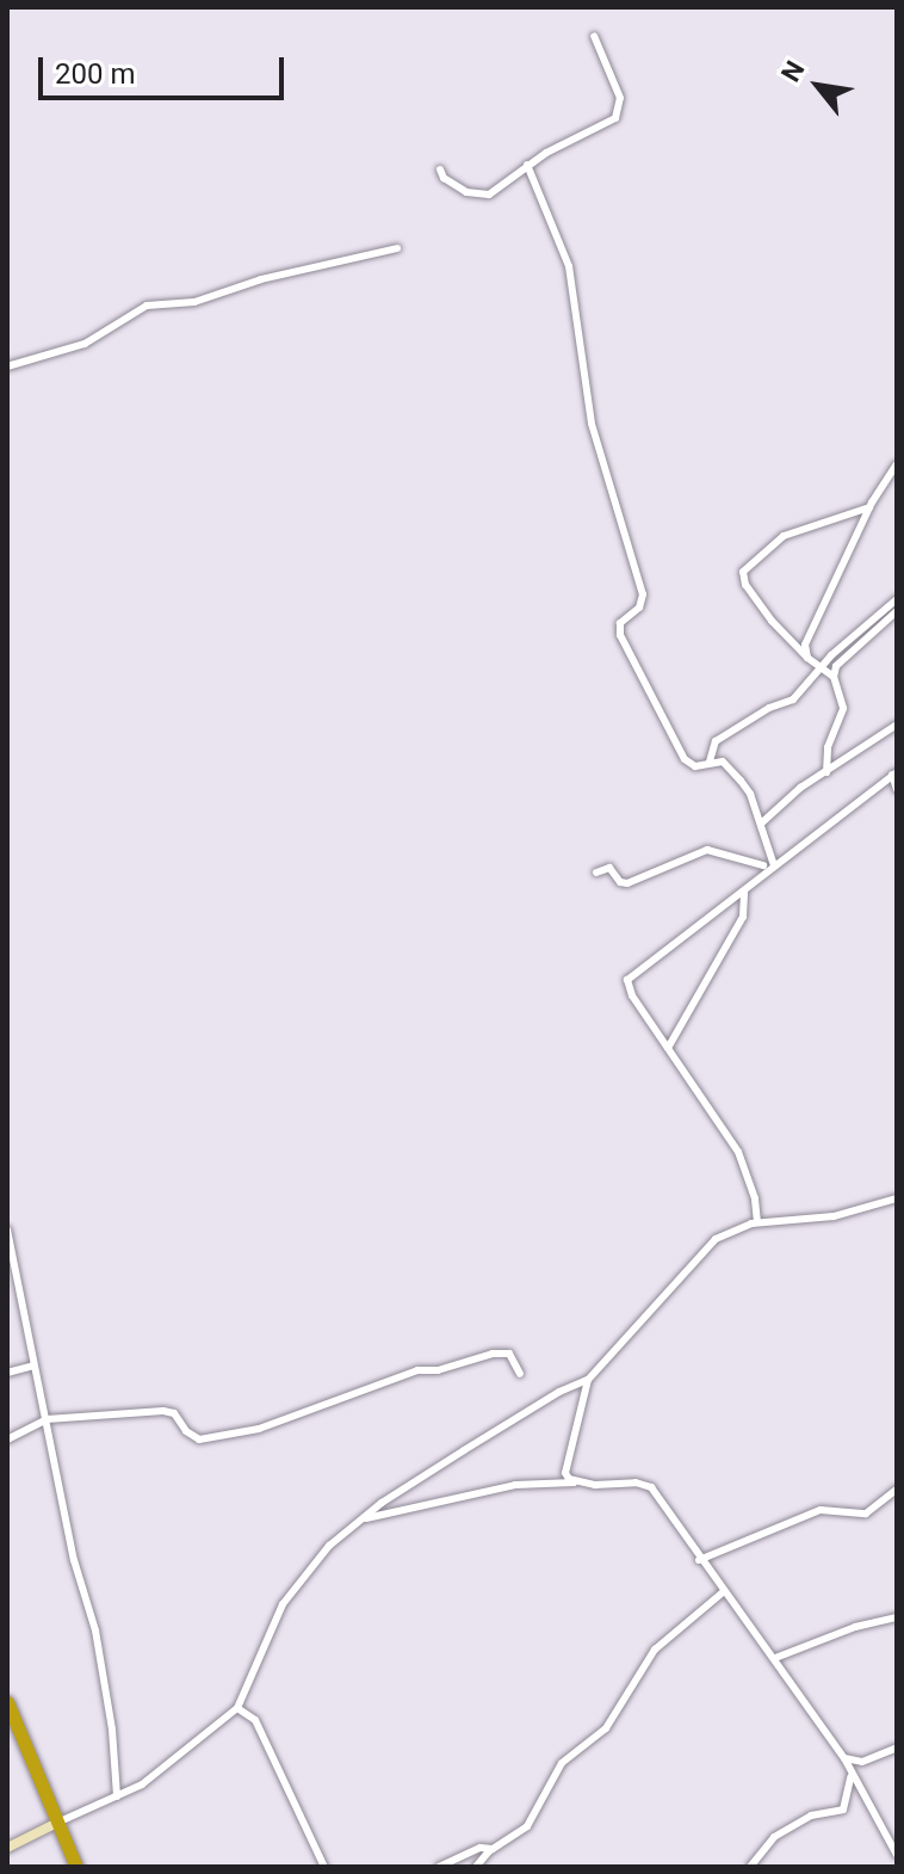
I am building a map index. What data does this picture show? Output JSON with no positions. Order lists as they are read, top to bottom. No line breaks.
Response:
{"scale_bar":"200 m","north":"top left"}
